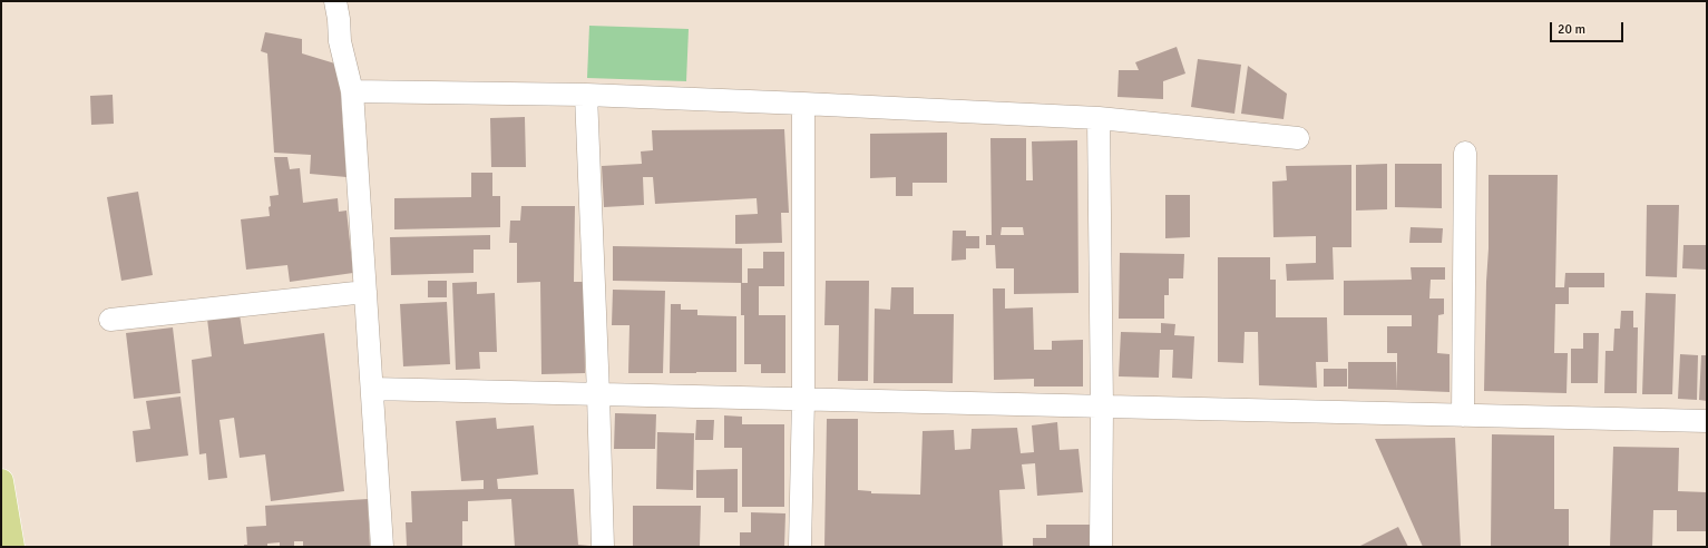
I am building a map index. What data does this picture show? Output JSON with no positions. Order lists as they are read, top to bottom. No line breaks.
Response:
{"scale_bar":"20 m"}
